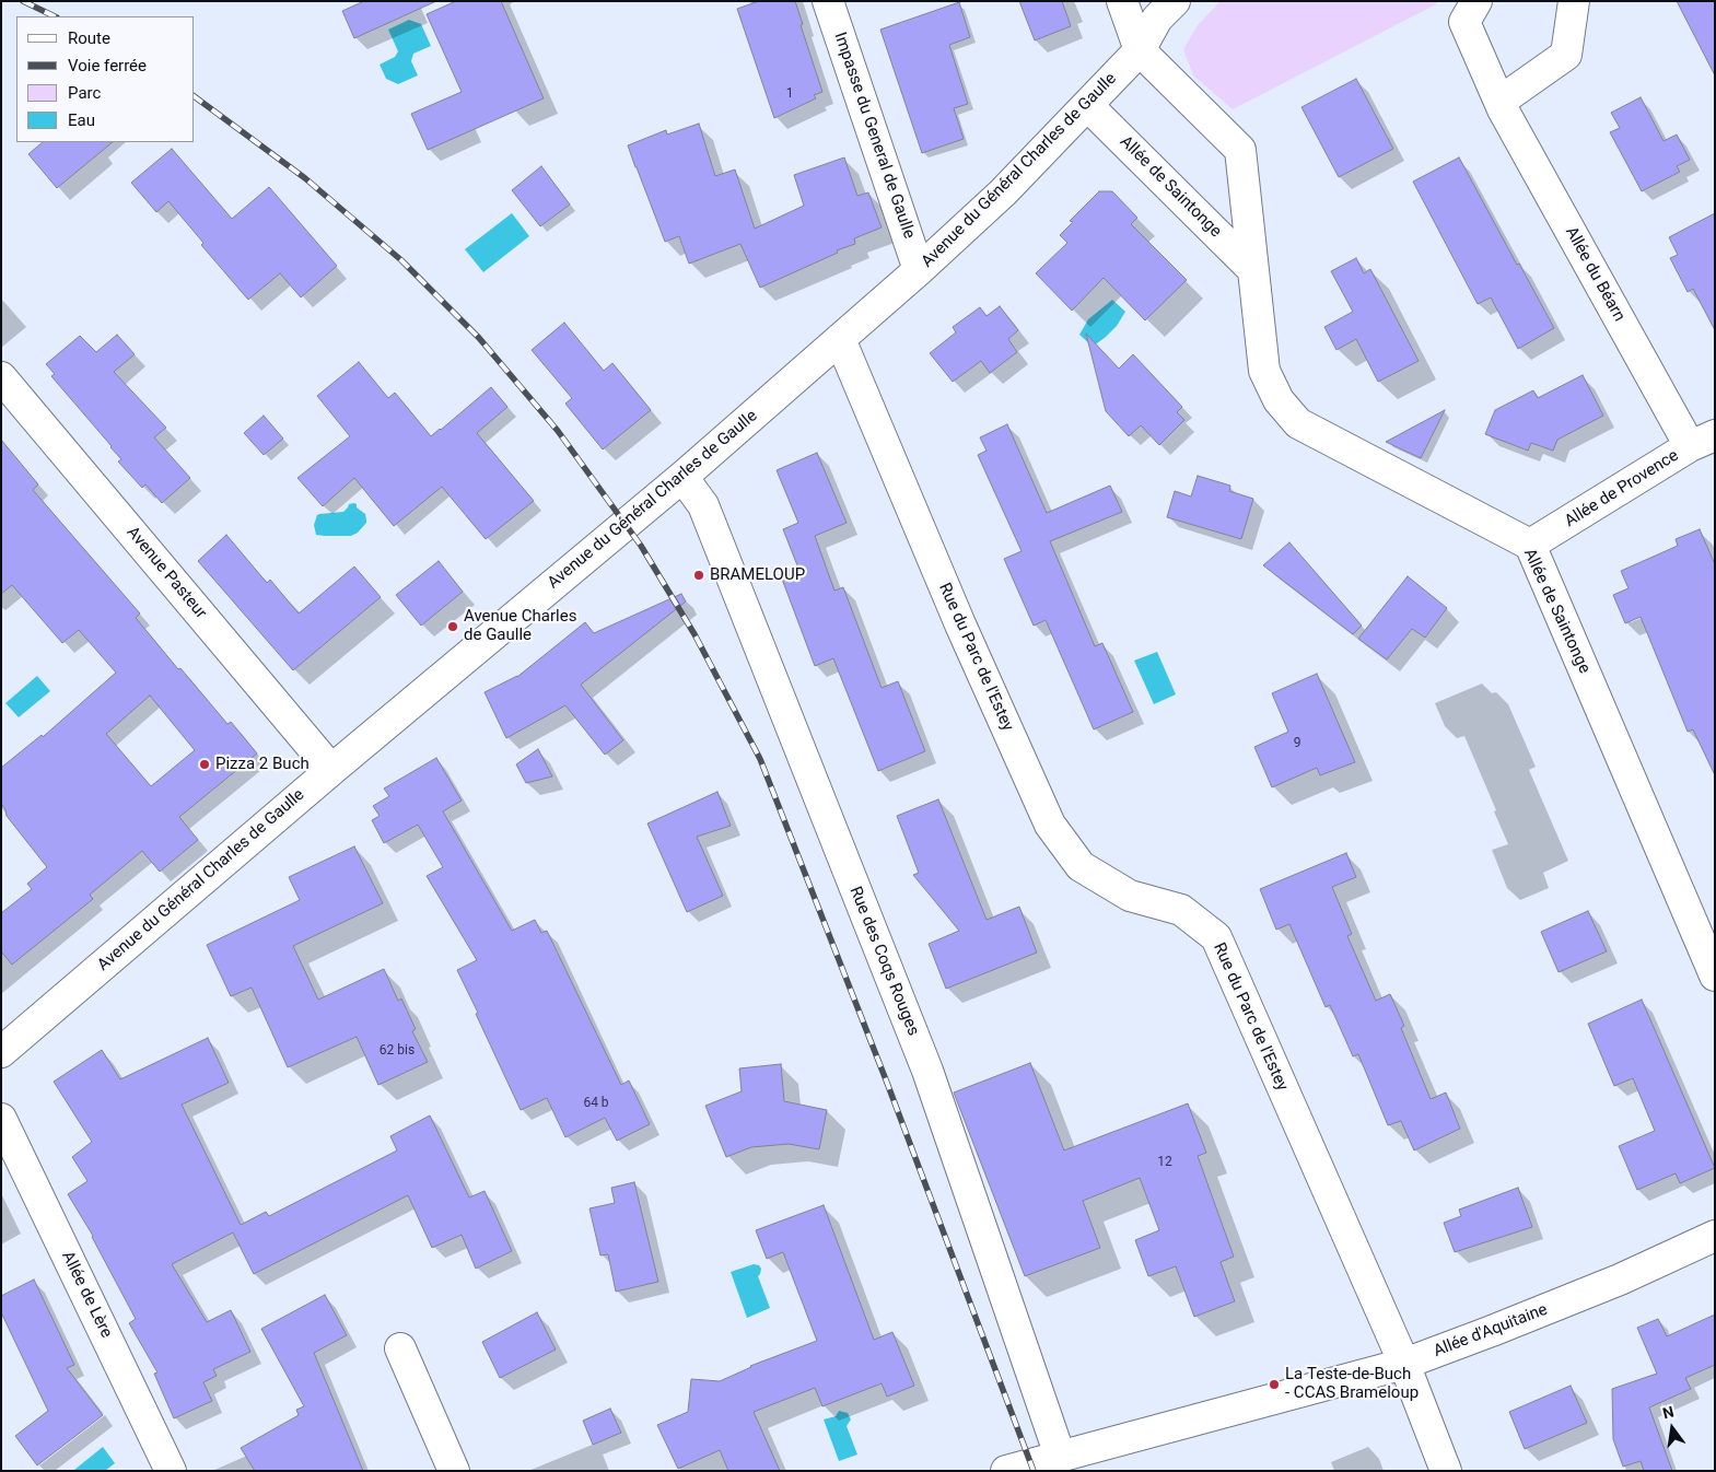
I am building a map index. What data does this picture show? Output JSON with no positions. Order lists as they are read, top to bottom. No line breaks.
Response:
{"streets":{"street":["Impasse du General de Gaulle","Avenue du Général Charles de Gaulle","Allée de Saintonge","Allée du Béarn","Allée de Provence","Avenue Pasteur","Rue du Parc de l'Estey","Rue des Coqs Rouges","Allée de Lère","Allée d'Aquitaine"]},"crossings":[["Impasse du General de Gaulle","Avenue du Général Charles de Gaulle"],["Avenue du Général Charles de Gaulle","Allée de Saintonge"],["Avenue du Général Charles de Gaulle","Avenue Pasteur"],["Avenue du Général Charles de Gaulle","Rue du Parc de l'Estey"],["Avenue du Général Charles de Gaulle","Rue des Coqs Rouges"],["Allée de Saintonge","Allée de Provence"],["Allée du Béarn","Allée de Provence"],["Rue du Parc de l'Estey","Allée d'Aquitaine"],["Rue des Coqs Rouges","Allée d'Aquitaine"]],"places":["BRAMELOUP","Avenue Charles de Gaulle","Pizza 2 Buch","La Teste-de-Buch - CCAS Brameloup"],"house_numbers":["1","9","62 bis","64 b","12"],"legend":["Route","Voie ferrée","Parc","Eau"],"north":"top"}
